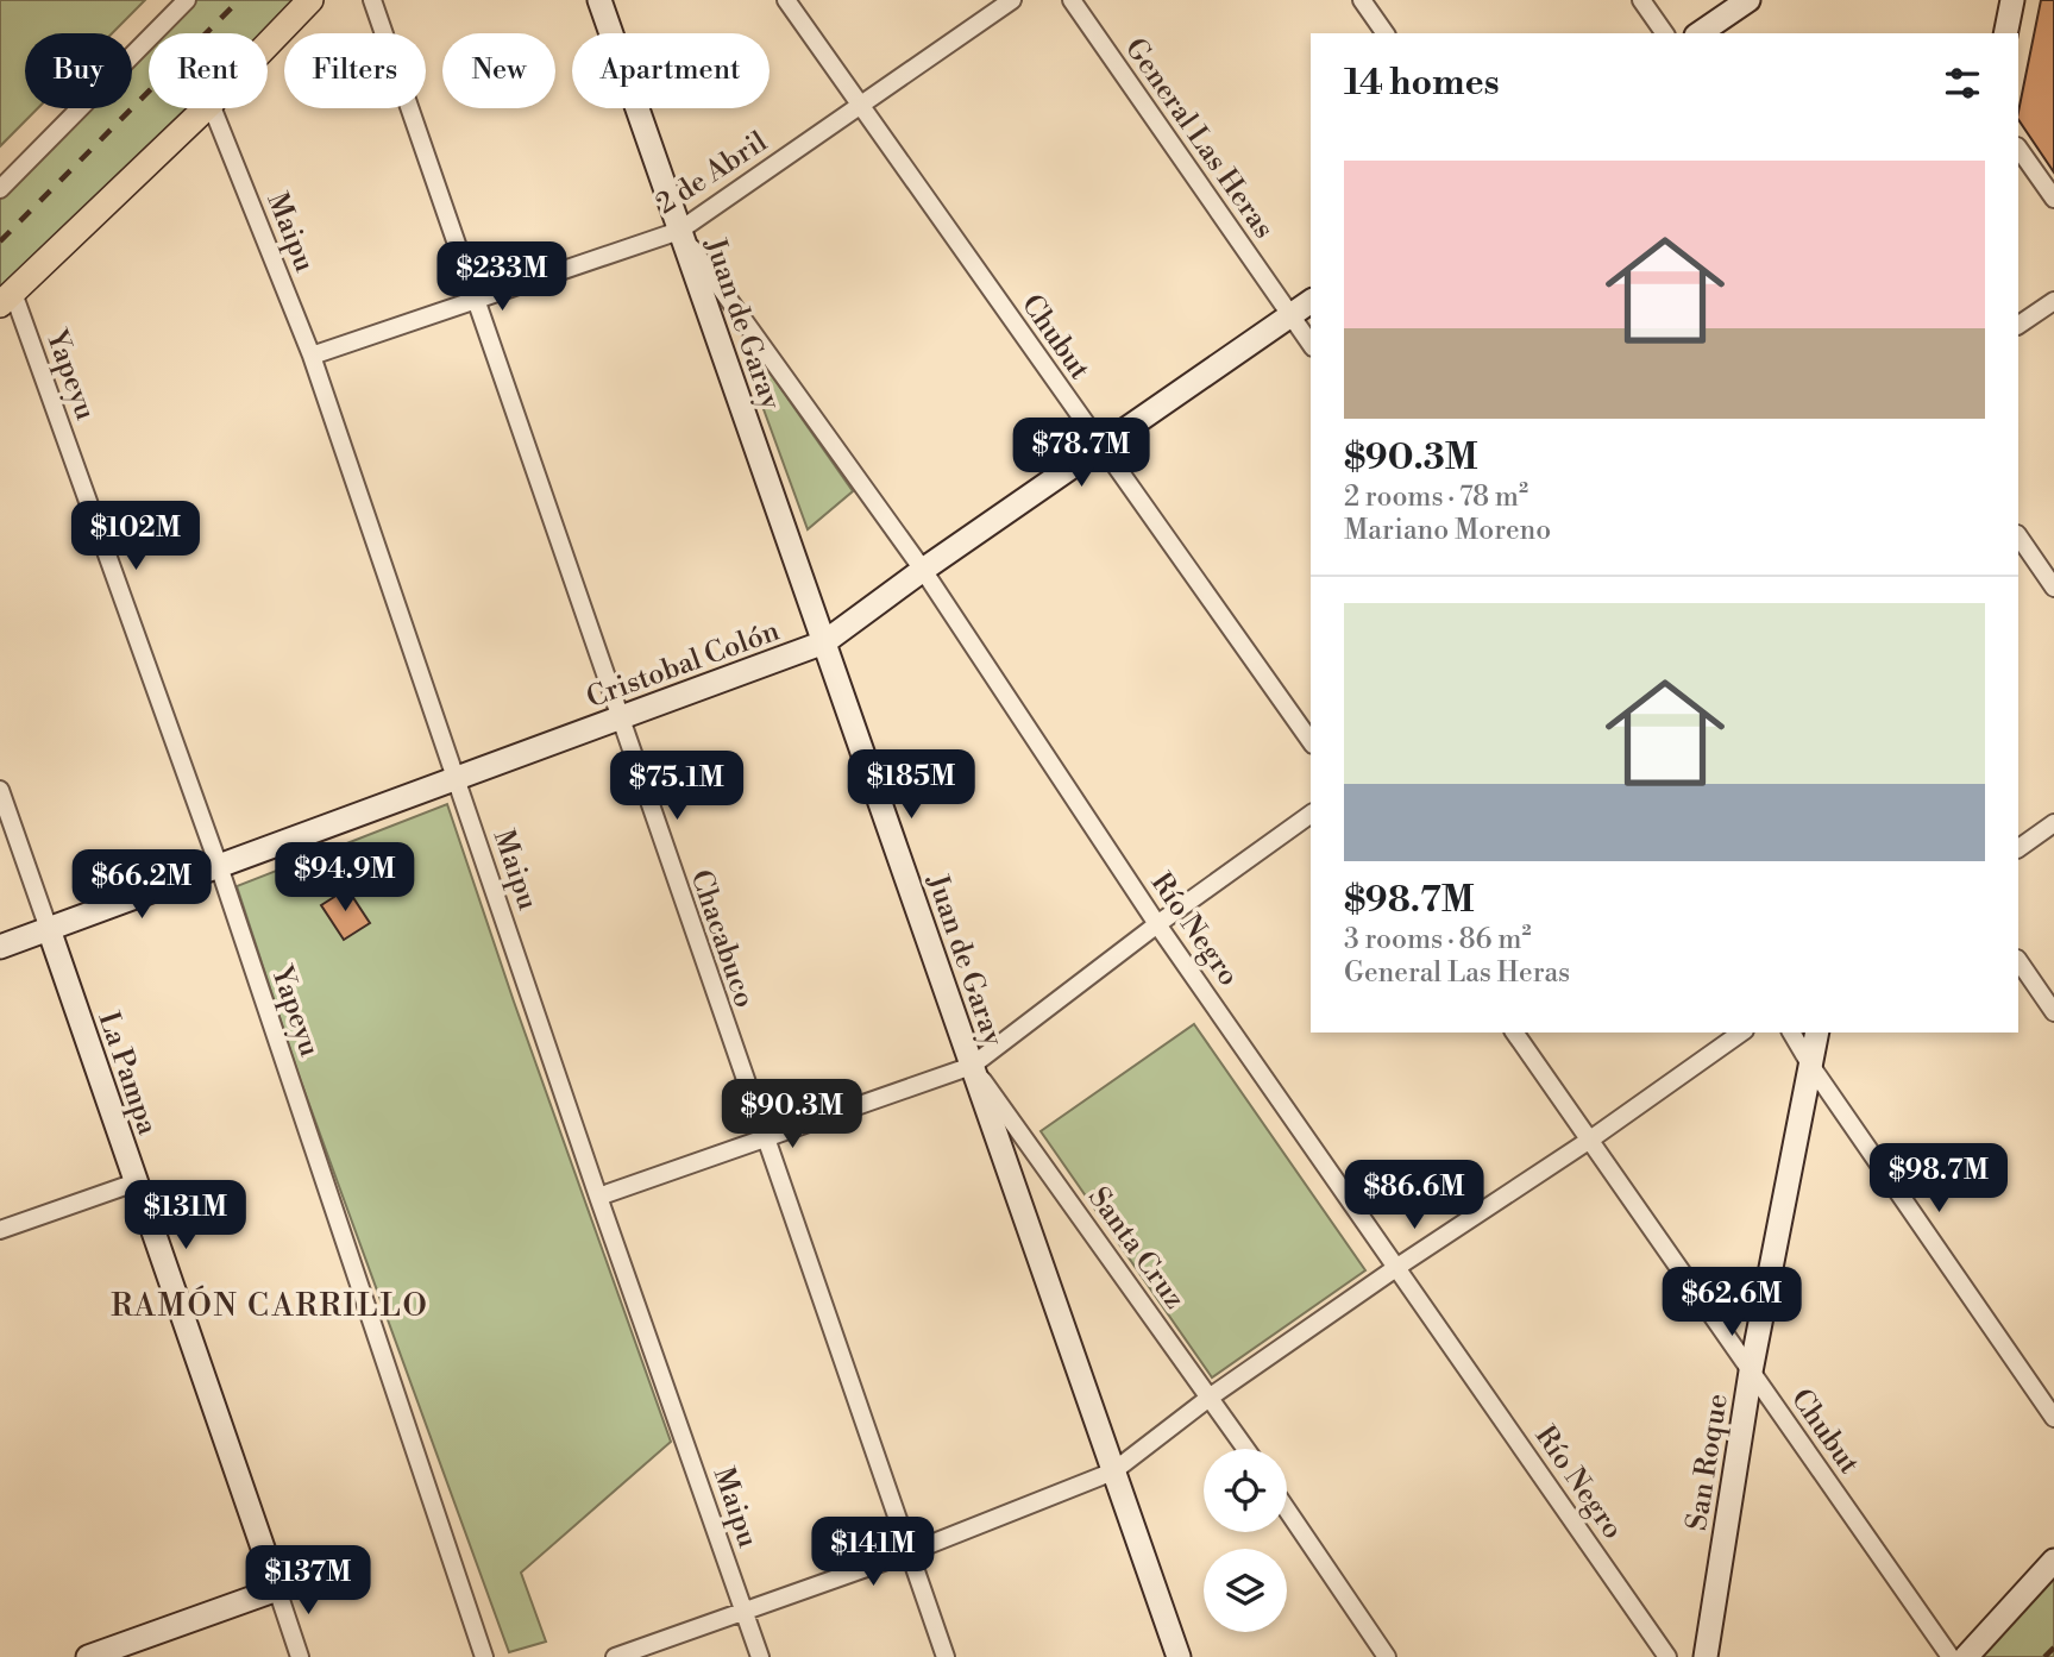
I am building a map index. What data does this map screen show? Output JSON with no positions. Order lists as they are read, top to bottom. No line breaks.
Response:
{"streets":{"street":["General Las Heras","2 de Abril","Maipu","Juan de Garay","Chubut","Yapeyu","Cristobal Colón","Río Negro","Chacabuco","La Pampa","Santa Cruz","San Roque"]},"crossings":[["General Las Heras","Cristobal Colón"],["2 de Abril","Maipu"],["2 de Abril","Juan de Garay"],["2 de Abril","Chubut"],["2 de Abril","Río Negro"],["2 de Abril","Chacabuco"],["Maipu","Cristobal Colón"],["Juan de Garay","Cristobal Colón"],["Juan de Garay","Río Negro"],["Juan de Garay","Santa Cruz"],["Chubut","Cristobal Colón"],["Chubut","San Roque"],["Yapeyu","Cristobal Colón"],["Cristobal Colón","Río Negro"],["Cristobal Colón","Chacabuco"],["Cristobal Colón","La Pampa"]],"districts":["RAMÓN CARRILLO"],"page":{"chip":["Buy","Rent","Filters","New","Apartment"],"heading":"14 homes","list":[{"name":"$90.3M","note":"2 rooms · 78 m² · Mariano Moreno"},{"name":"$98.7M","note":"3 rooms · 86 m² · General Las Heras"}],"price":["$233M","$78.7M","$102M","$185M","$75.1M","$94.9M","$66.2M","$90.3M","$98.7M","$86.6M","$131M","$62.6M","$141M","$137M"]}}
